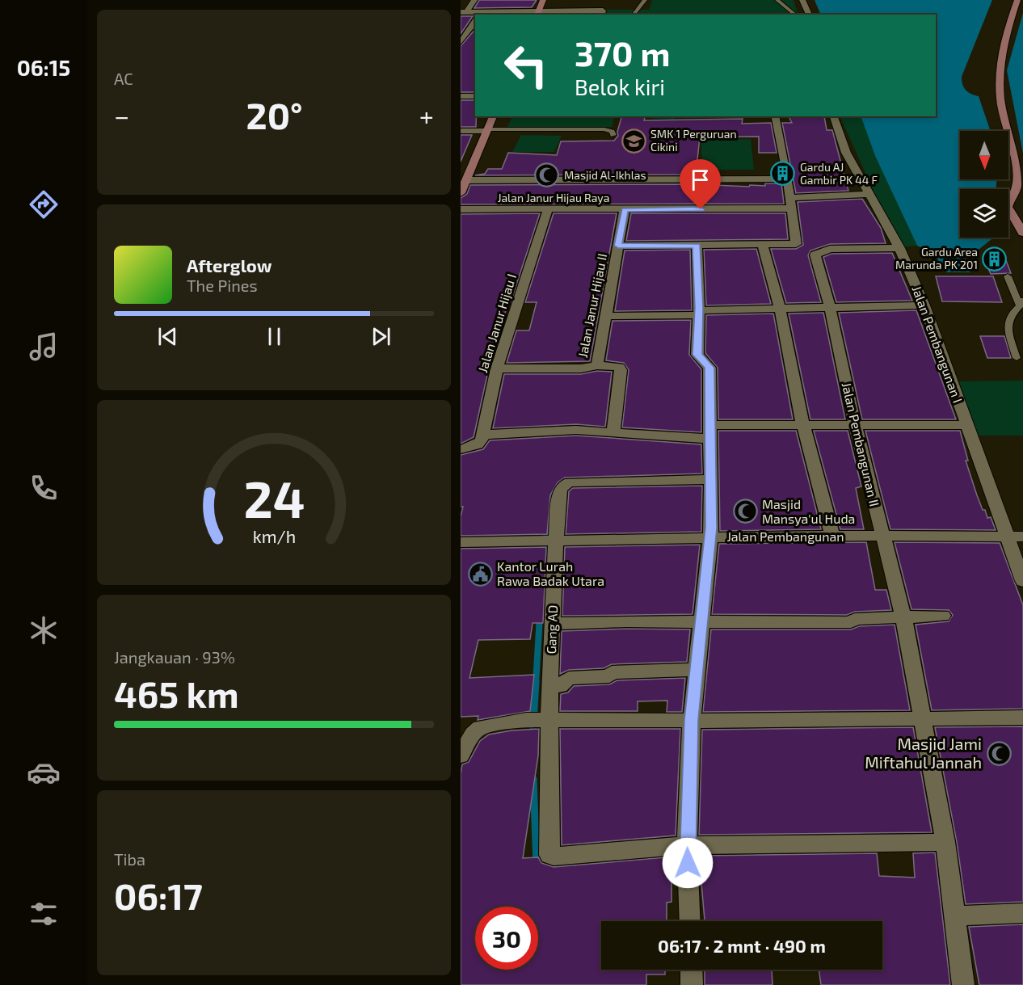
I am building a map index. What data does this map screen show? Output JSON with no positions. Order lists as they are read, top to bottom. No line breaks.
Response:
{"streets":{"street":["Jalan Janur Hijau Raya","Jalan Janur Hijau II","Jalan Janur Hijau I","Jalan Pembangunan I","Jalan Pembangunan II","Jalan Pembangunan","Gang AD"]},"crossings":[["Jalan Janur Hijau Raya","Jalan Janur Hijau II"],["Jalan Janur Hijau Raya","Jalan Janur Hijau I"],["Jalan Janur Hijau Raya","Jalan Pembangunan I"],["Jalan Janur Hijau II","Jalan Janur Hijau I"],["Jalan Pembangunan I","Jalan Pembangunan II"],["Jalan Pembangunan I","Jalan Pembangunan"],["Jalan Pembangunan II","Jalan Pembangunan"],["Jalan Pembangunan","Gang AD"]],"places":{"school or university":["SMK 1 Perguruan Cikini"],"building":["Gardu AJ Gambir PK 44 F","Gardu Area Marunda PK 201"],"mosque":["Masjid Al-Ikhlas","Masjid Mansya'ul Huda","Masjid Jami Miftahul Jannah"],"public building":["Kantor Lurah Rawa Badak Utara"]},"north":"bottom","page":{"tabs":"06:15","tile":["AC",["Jangkauan · 93%","465 km"],["Tiba","06:17"]],"turn":["370 m","Belok kiri"],"heat":["−","20°","+"],"song":["Afterglow","The Pines"],"limit":"30","trip":"06:17 · 2 mnt · 490 m","gauge":["24","km/h"]}}
